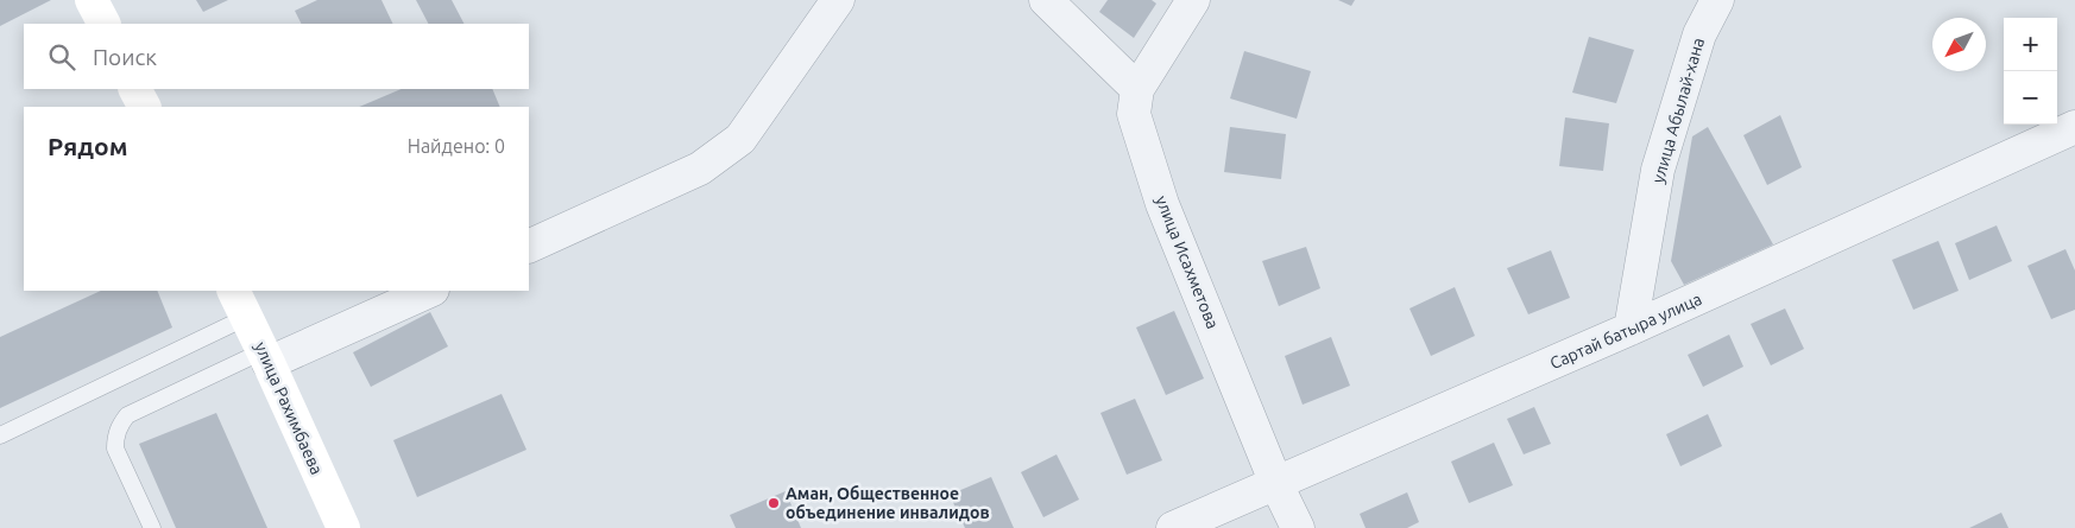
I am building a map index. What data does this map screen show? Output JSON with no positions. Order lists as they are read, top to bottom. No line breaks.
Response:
{"streets":{"street":["улица Абылай-хана","улица Исахметова","Сартай батыра улица","улица Рахимбаева"]},"crossings":[["улица Абылай-хана","Сартай батыра улица"],["улица Исахметова","Сартай батыра улица"]],"places":["Аман, Общественное объединение инвалидов"],"north":"bottom left","page":{"map_buttons":["+","−"],"search":"Поиск","heading":["Рядом","Найдено: 0"]}}
